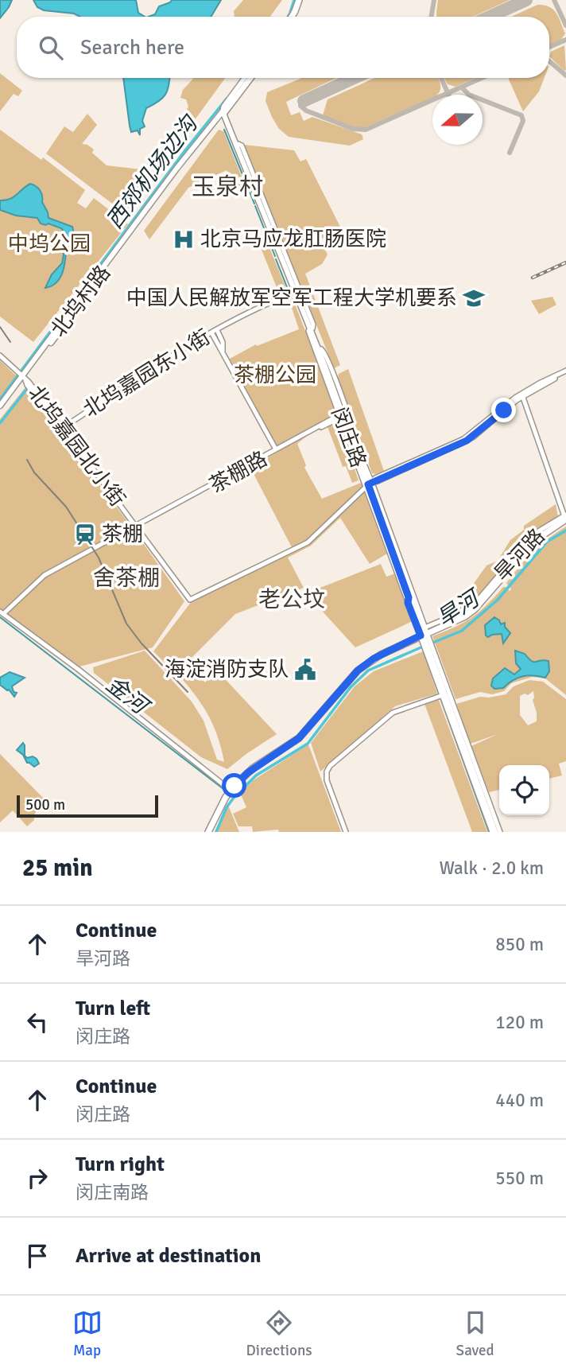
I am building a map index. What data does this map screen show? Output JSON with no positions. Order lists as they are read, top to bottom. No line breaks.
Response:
{"streets":{"main road":["北坞村路","闵庄路","旱河路"],"street":["北坞嘉园东小街","北坞嘉园北小街","茶棚路"]},"crossings":[["北坞村路","闵庄路"],["北坞村路","北坞嘉园北小街"],["北坞嘉园东小街","闵庄路"],["北坞嘉园东小街","北坞嘉园北小街"],["闵庄路","北坞嘉园北小街"],["闵庄路","茶棚路"],["闵庄路","旱河路"],["北坞嘉园北小街","茶棚路"]],"districts":["玉泉村","舍茶棚","老公坟"],"water":["西郊机场边沟","旱河","金河"],"parks":["中坞公园","茶棚公园"],"places":{"hospital":["北京马应龙肛肠医院"],"school or university":["中国人民解放军空军工程大学机要系"],"station":["茶棚"],"public building":["海淀消防支队"]},"scale_bar":"500 m","north":"left","page":{"search":"Search here","scale":"500 m","heading":["25 min","Walk · 2.0 km"],"list":[["Continue","旱河路","850 m"],["Turn left","闵庄路","120 m"],["Continue","闵庄路","440 m"],["Turn right","闵庄南路","550 m"],"Arrive at destination"],"nav":["Map","Directions","Saved"]}}
